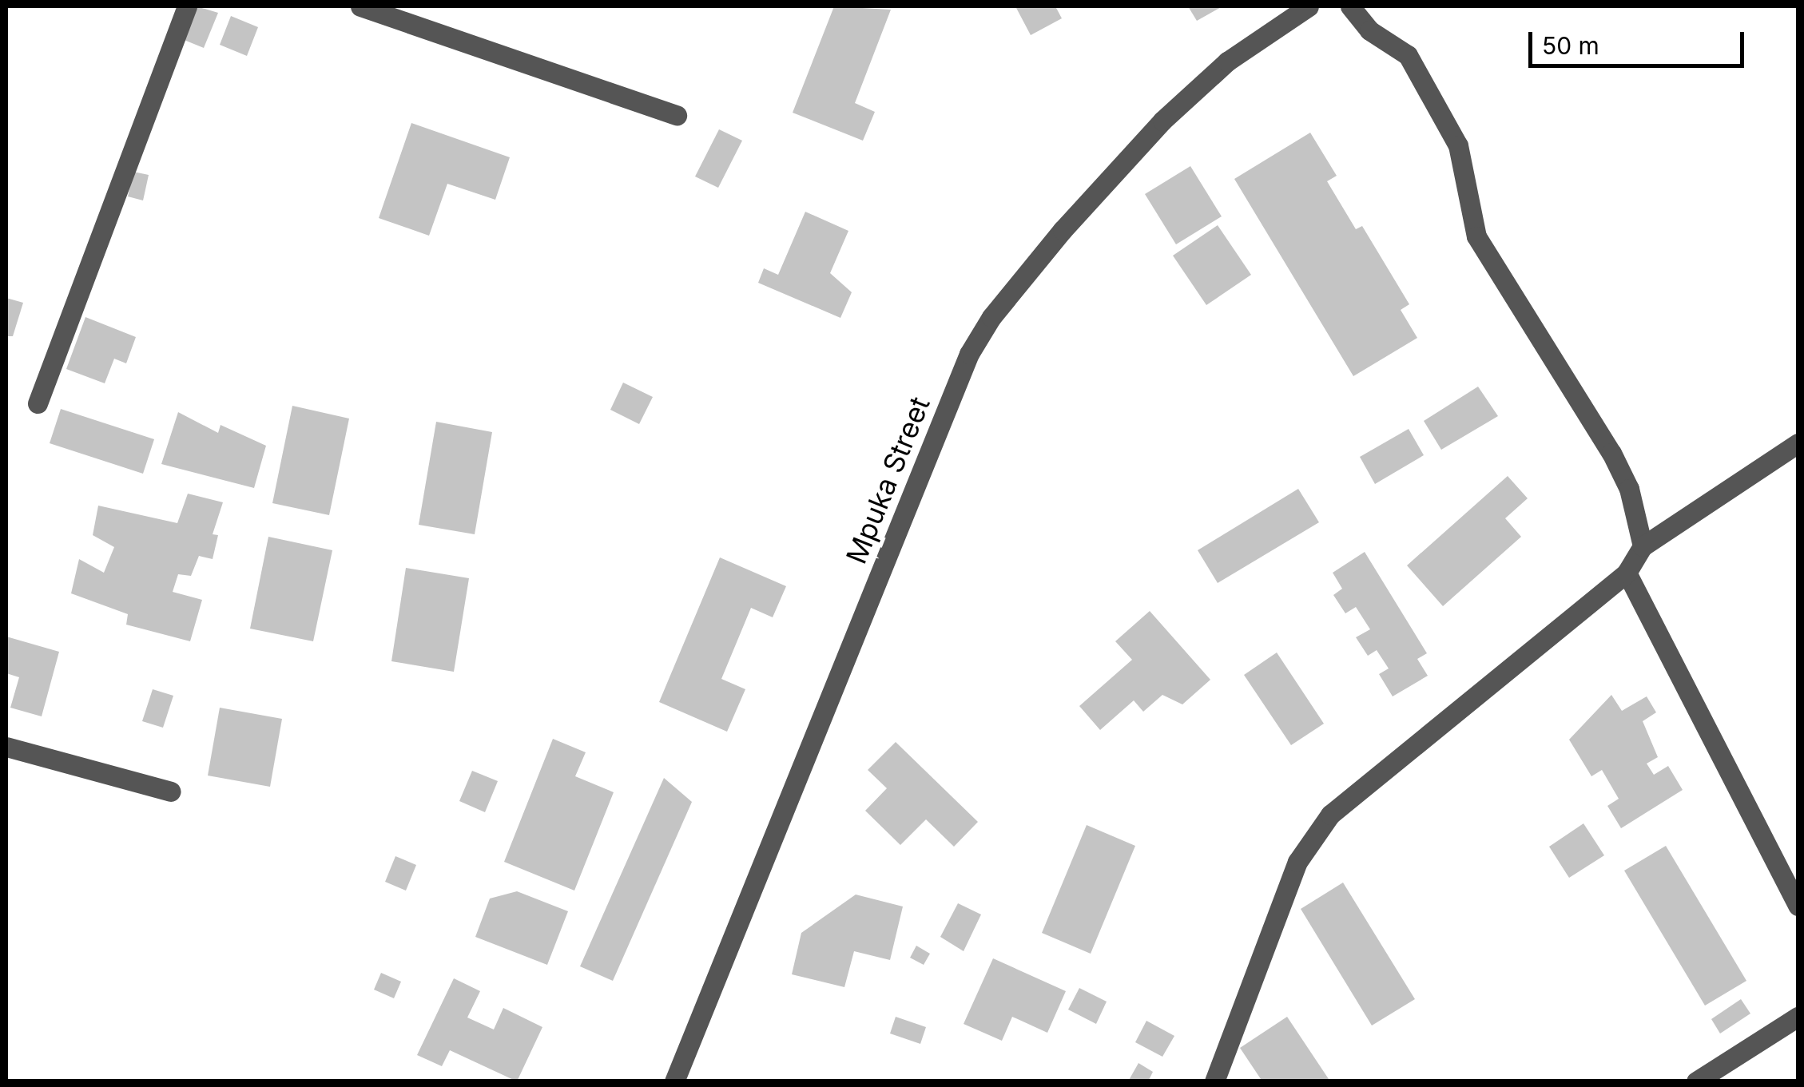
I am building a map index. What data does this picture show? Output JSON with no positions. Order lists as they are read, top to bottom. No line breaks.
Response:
{"streets":{"street":["Mpuka Street"]},"scale_bar":"50 m"}
